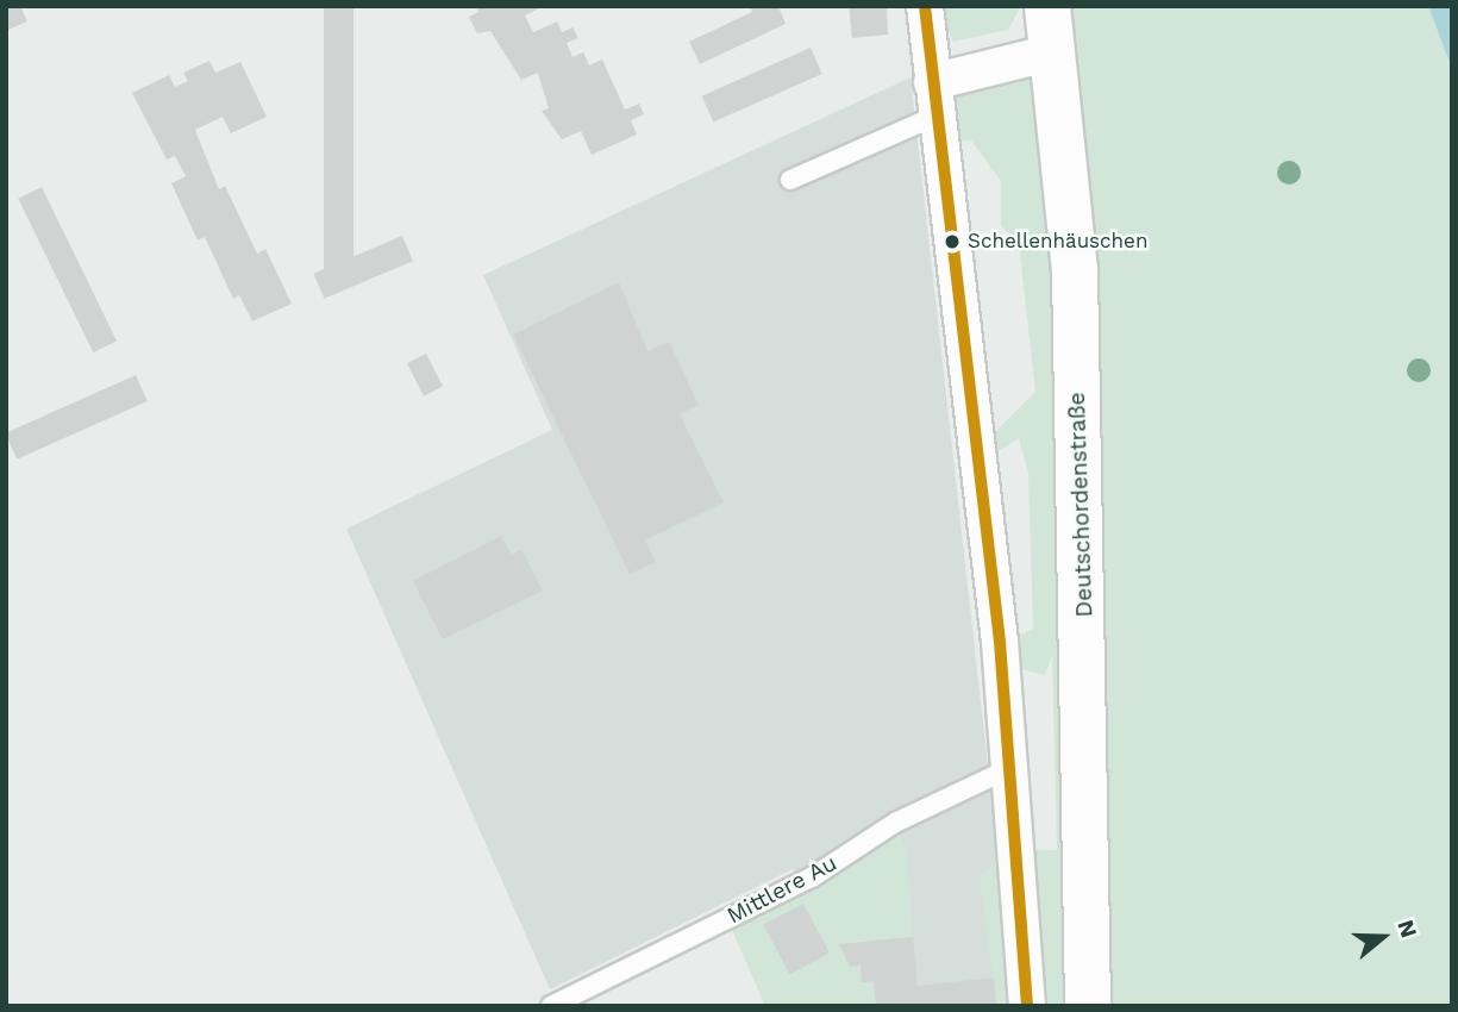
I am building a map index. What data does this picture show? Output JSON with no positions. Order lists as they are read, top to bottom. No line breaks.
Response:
{"streets":{"street":["Deutschordenstraße"],"lane":["Mittlere Au"]},"places":["Schellenhäuschen"],"north":"right"}
